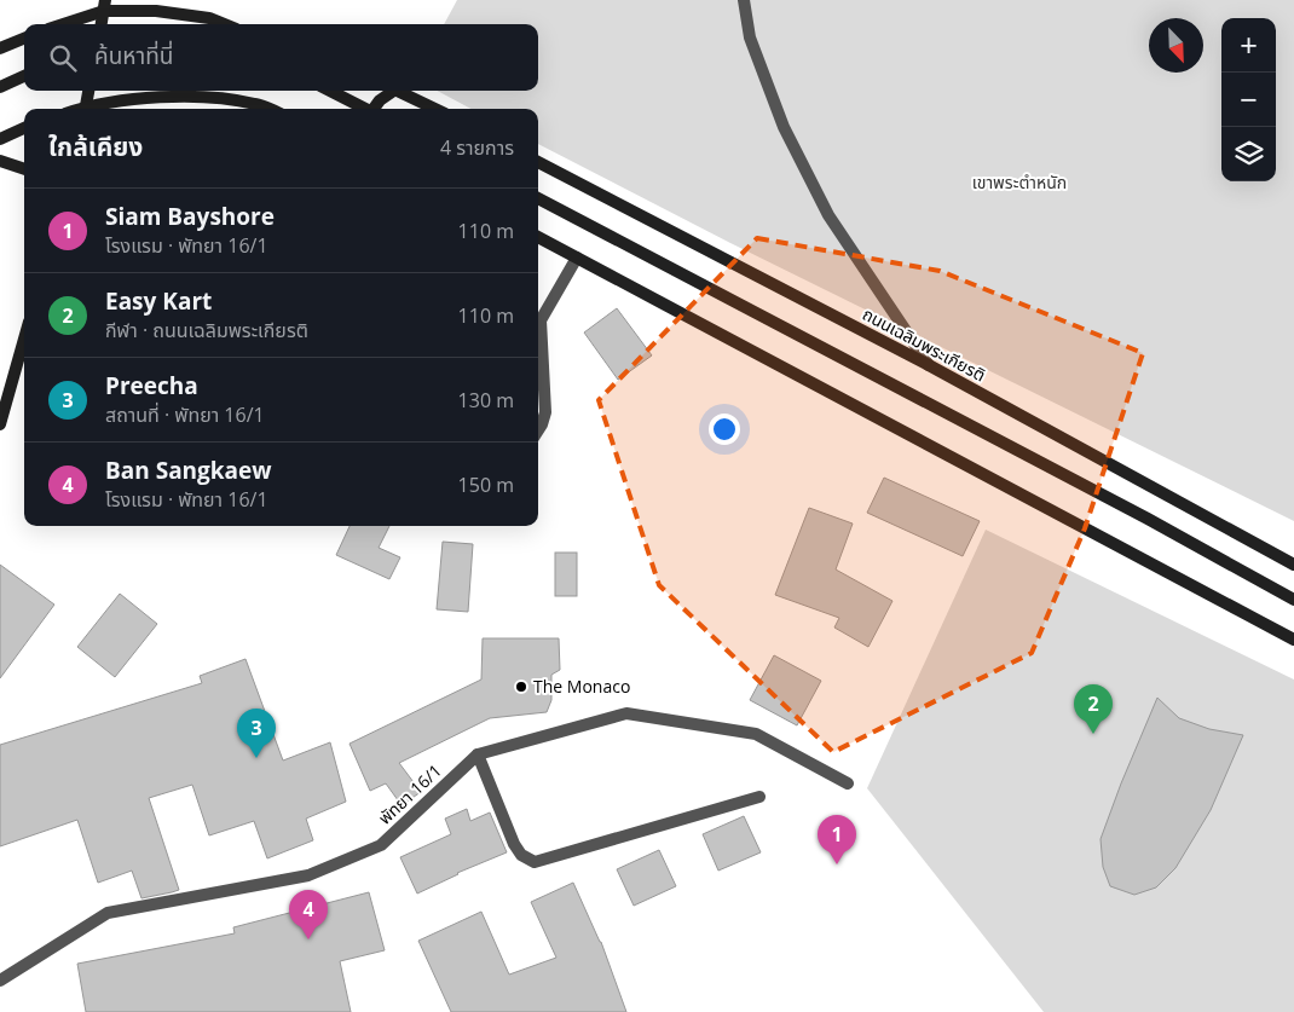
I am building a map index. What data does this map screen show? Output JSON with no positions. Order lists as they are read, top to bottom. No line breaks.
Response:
{"streets":{"street":["ถนนเฉลิมพระเกียรติ","พัทยา 16/1"]},"parks":["เขาพระตำหนัก"],"places":["The Monaco"],"north":"bottom right","page":{"map_buttons":["+","−"],"search":"ค้นหาที่นี่","heading":["ใกล้เคียง","4 รายการ"],"list":[{"mark":"1","name":"Siam Bayshore","note":"โรงแรม · พัทยา 16/1","value":"110 m"},{"mark":"2","name":"Easy Kart","note":"กีฬา · ถนนเฉลิมพระเกียรติ","value":"110 m"},{"mark":"3","name":"Preecha","note":"สถานที่ · พัทยา 16/1","value":"130 m"},{"mark":"4","name":"Ban Sangkaew","note":"โรงแรม · พัทยา 16/1","value":"150 m"}],"pins":["2","3","1","4"]}}
